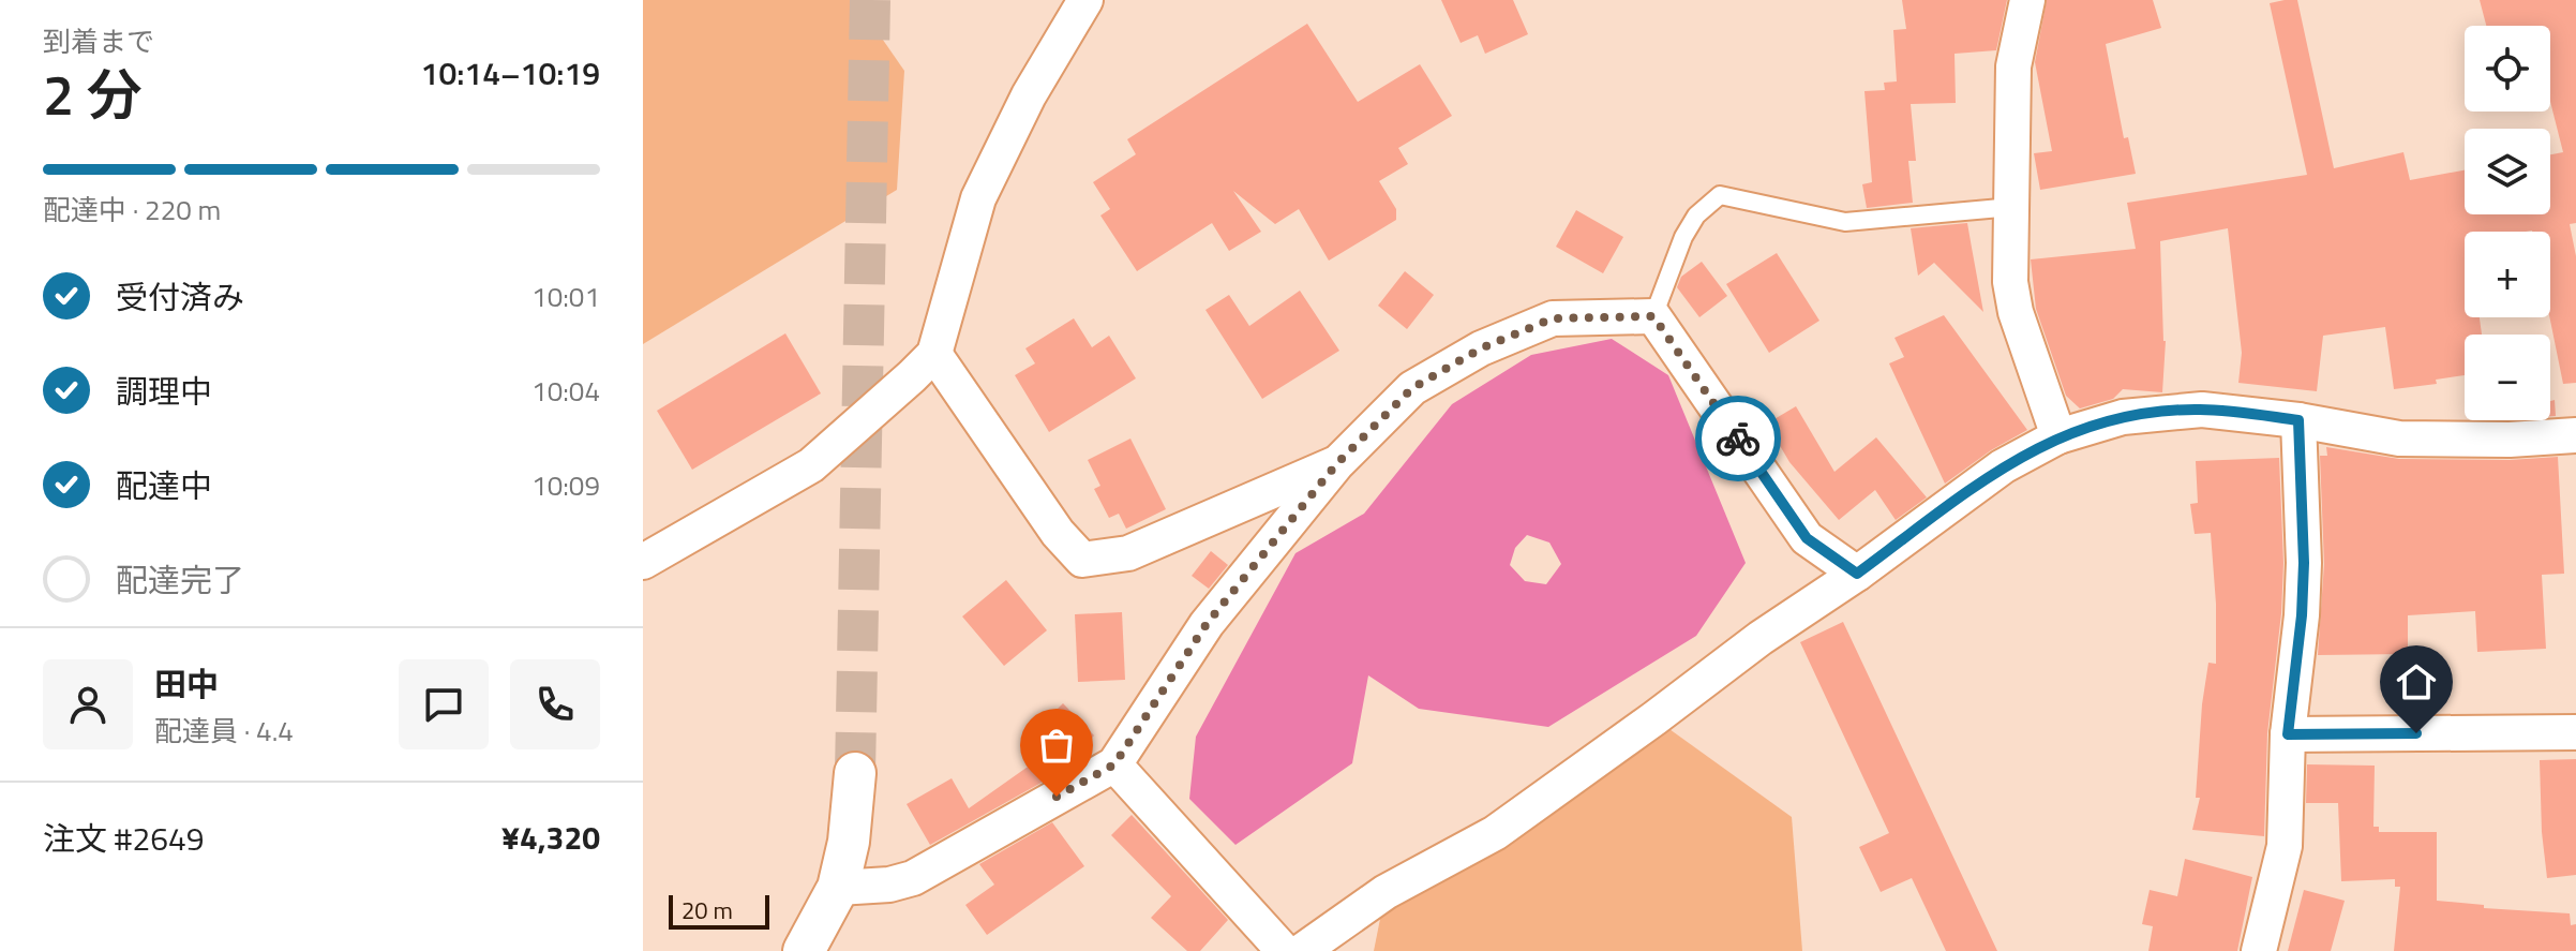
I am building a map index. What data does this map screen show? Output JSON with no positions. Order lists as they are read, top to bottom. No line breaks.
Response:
{"scale_bar":"20 m","page":{"heading":["2 分","到着まで","10:14–10:19"],"panel":["田中","配達員 · 4.4","注文 #2649","¥4,320"],"map_buttons":["+","−"],"bar":"配達中 · 220 m","list":[["受付済み","10:01"],["調理中","10:04"],["配達中","10:09"],"配達完了"],"scale":"20 m"}}
